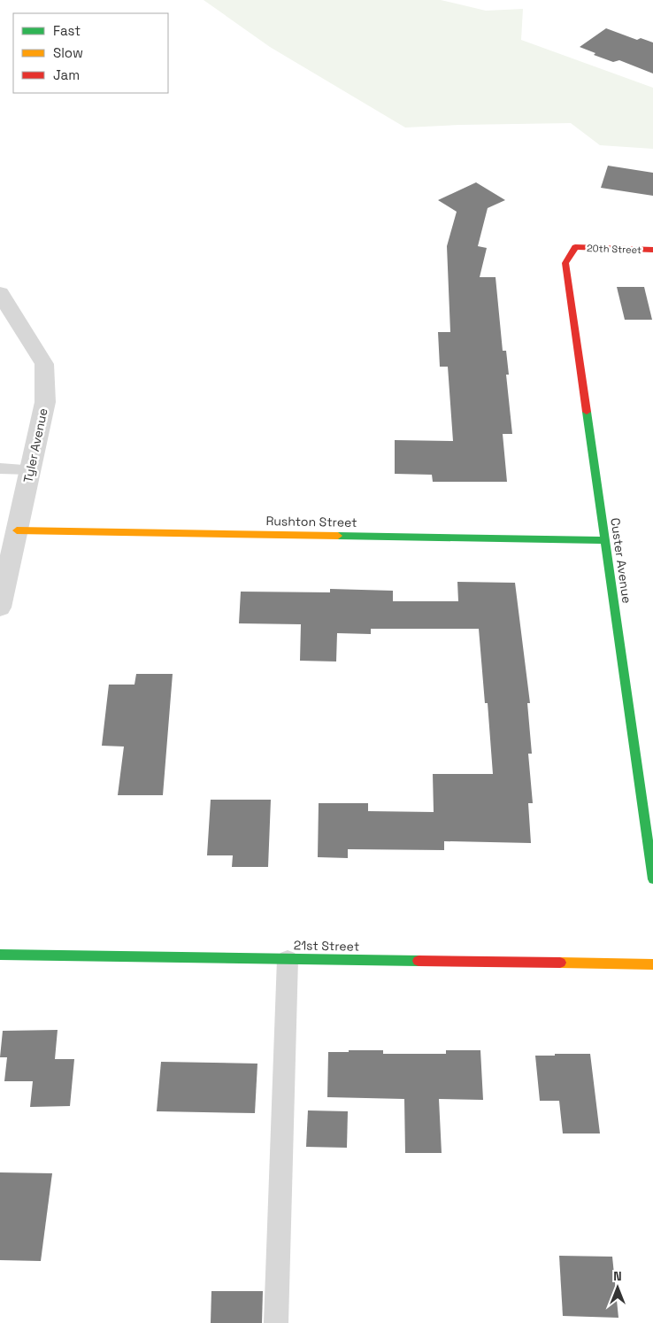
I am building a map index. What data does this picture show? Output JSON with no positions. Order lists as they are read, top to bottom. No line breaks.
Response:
{"streets":{"street":["20th Street","Tyler Avenue","Rushton Street","Custer Avenue","21st Street"]},"crossings":[["20th Street","Custer Avenue"],["Tyler Avenue","Rushton Street"],["Rushton Street","Custer Avenue"]],"legend":["Fast","Slow","Jam"],"north":"top"}
